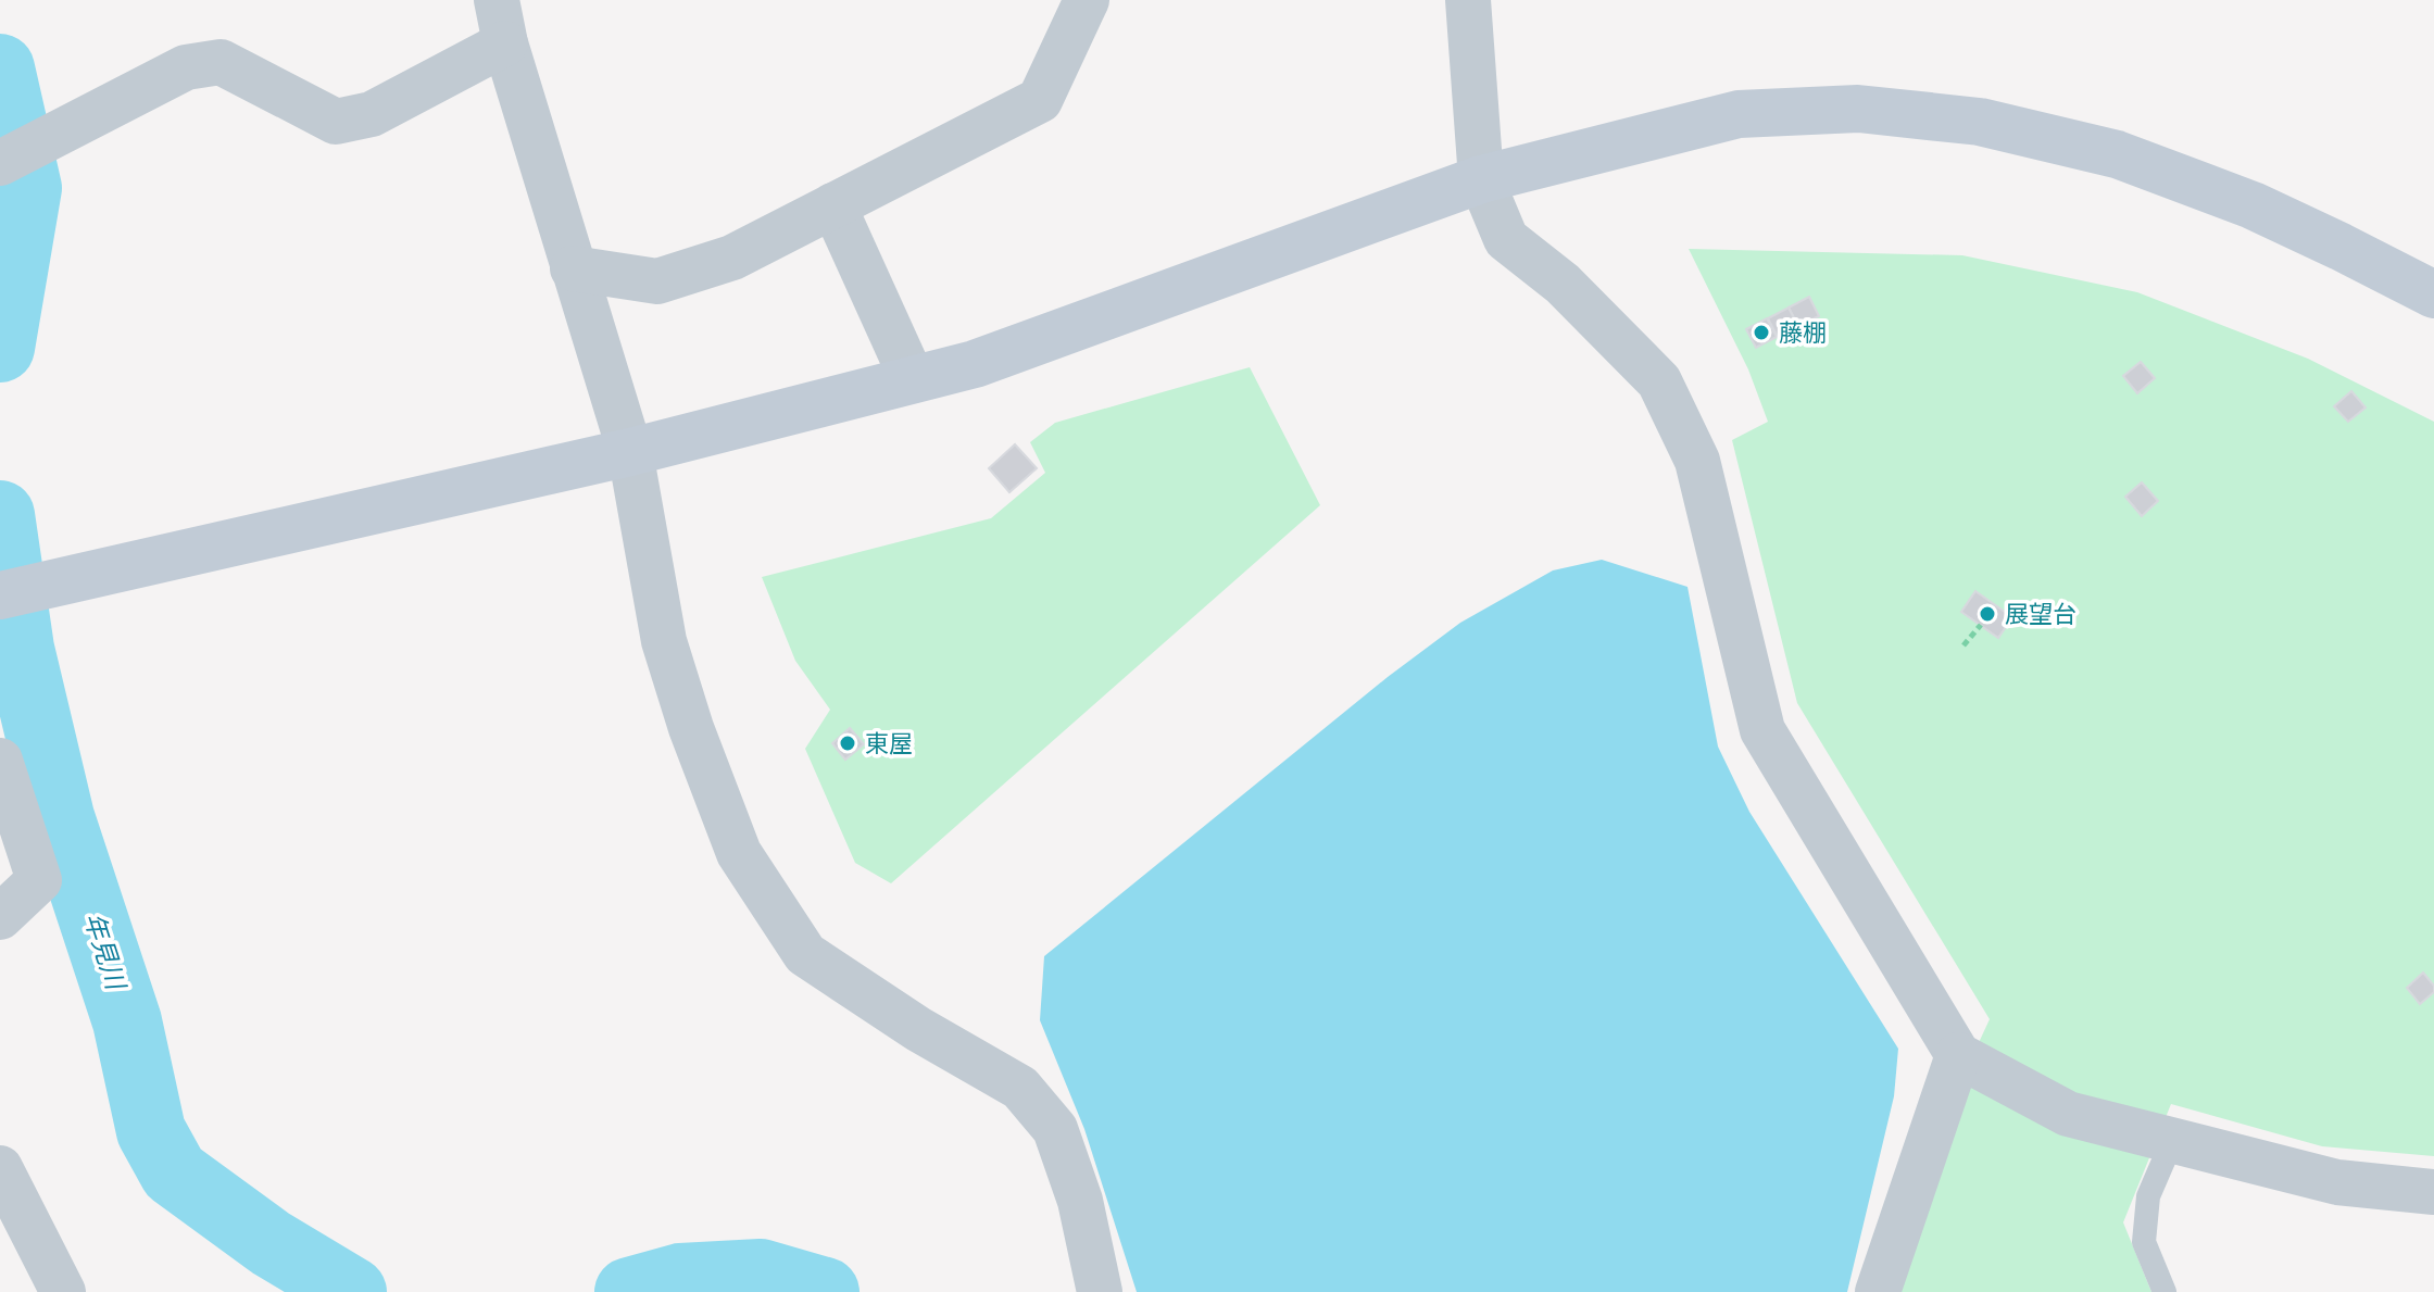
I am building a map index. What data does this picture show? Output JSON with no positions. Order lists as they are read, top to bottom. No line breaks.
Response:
{"water":["年見川"],"places":["藤棚","展望台","東屋"]}
